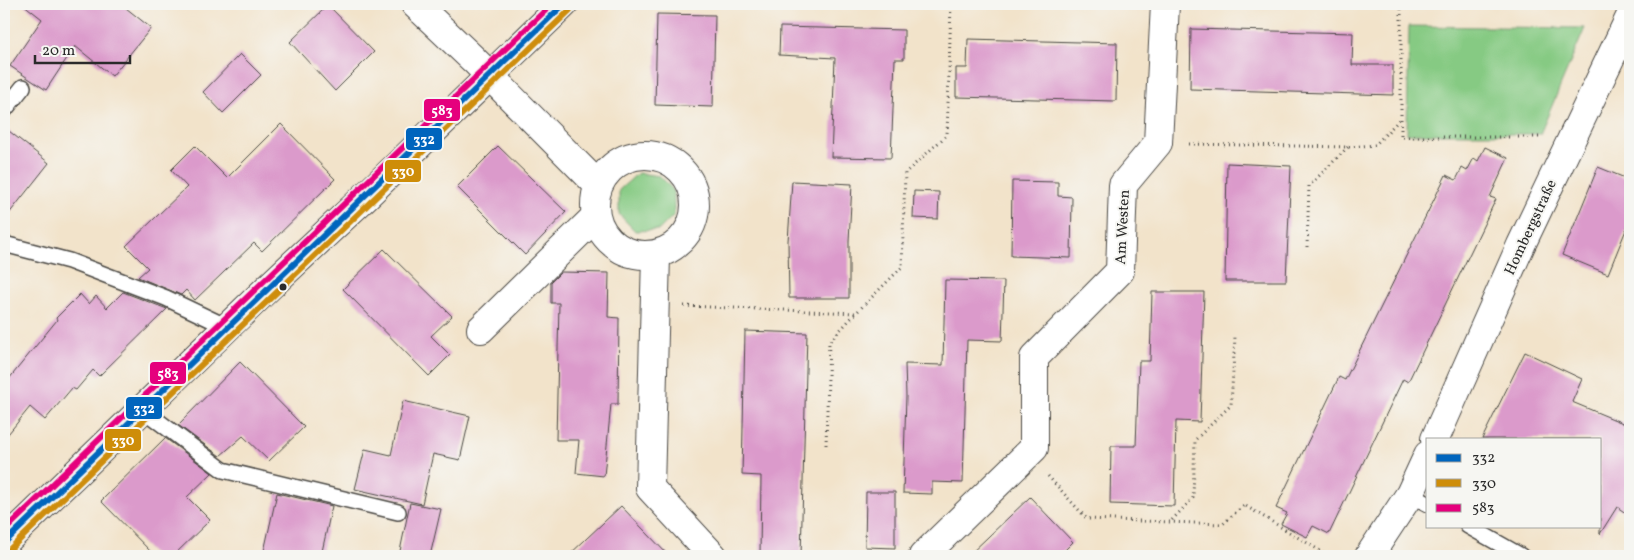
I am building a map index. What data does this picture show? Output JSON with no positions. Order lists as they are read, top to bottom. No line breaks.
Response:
{"streets":{"street":["Am Westen","Hombergstraße"]},"lines":["transit line 332","transit line 583","transit line 330"],"legend":["332","330","583"],"scale_bar":"20 m"}
